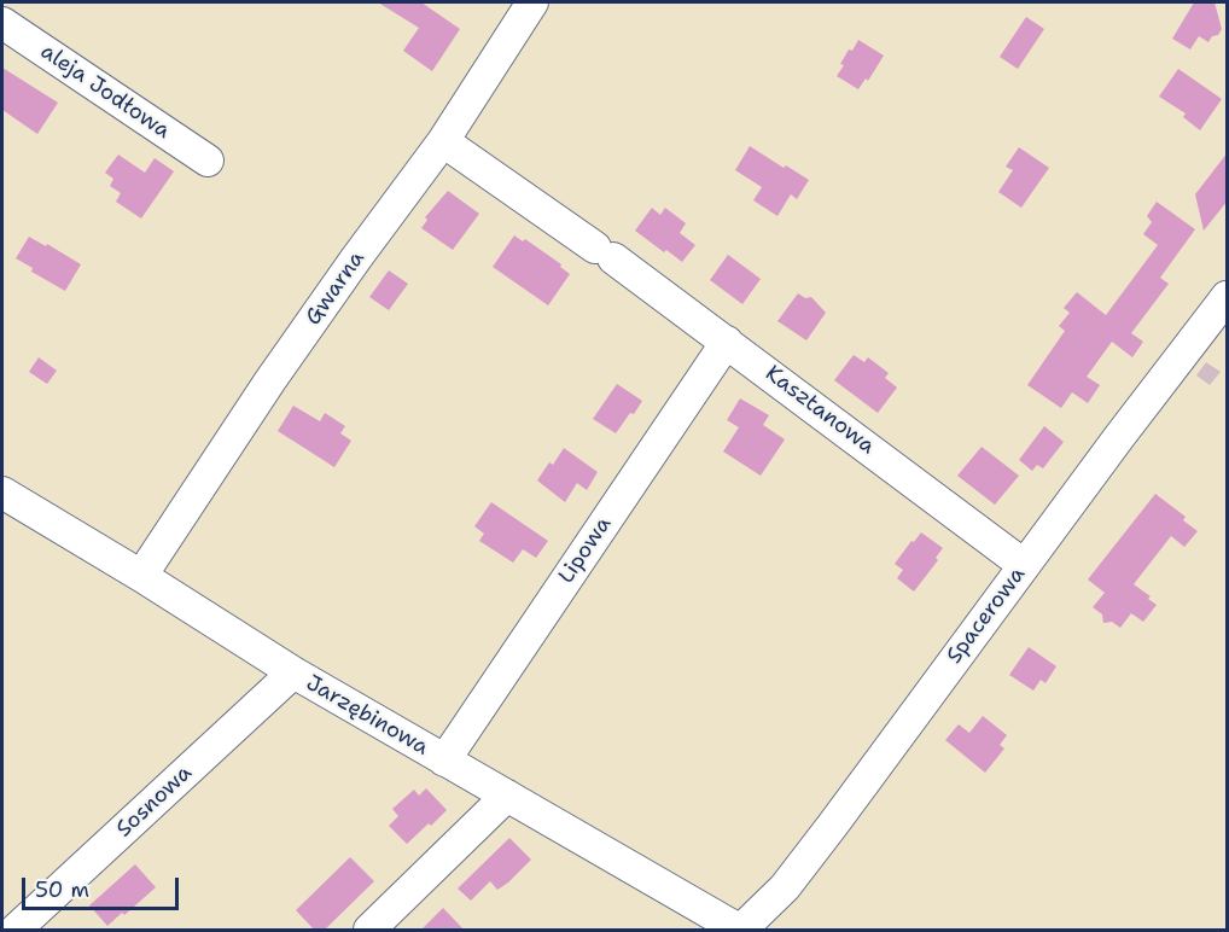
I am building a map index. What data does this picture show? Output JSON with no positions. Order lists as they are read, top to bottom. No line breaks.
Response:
{"streets":{"street":["aleja Jodłowa","Gwarna","Kasztanowa","Lipowa","Spacerowa","Jarzębinowa","Sosnowa"]},"crossings":[["Gwarna","Kasztanowa"],["Gwarna","Jarzębinowa"],["Kasztanowa","Lipowa"],["Kasztanowa","Spacerowa"],["Lipowa","Jarzębinowa"],["Spacerowa","Jarzębinowa"],["Jarzębinowa","Sosnowa"]],"scale_bar":"50 m"}
